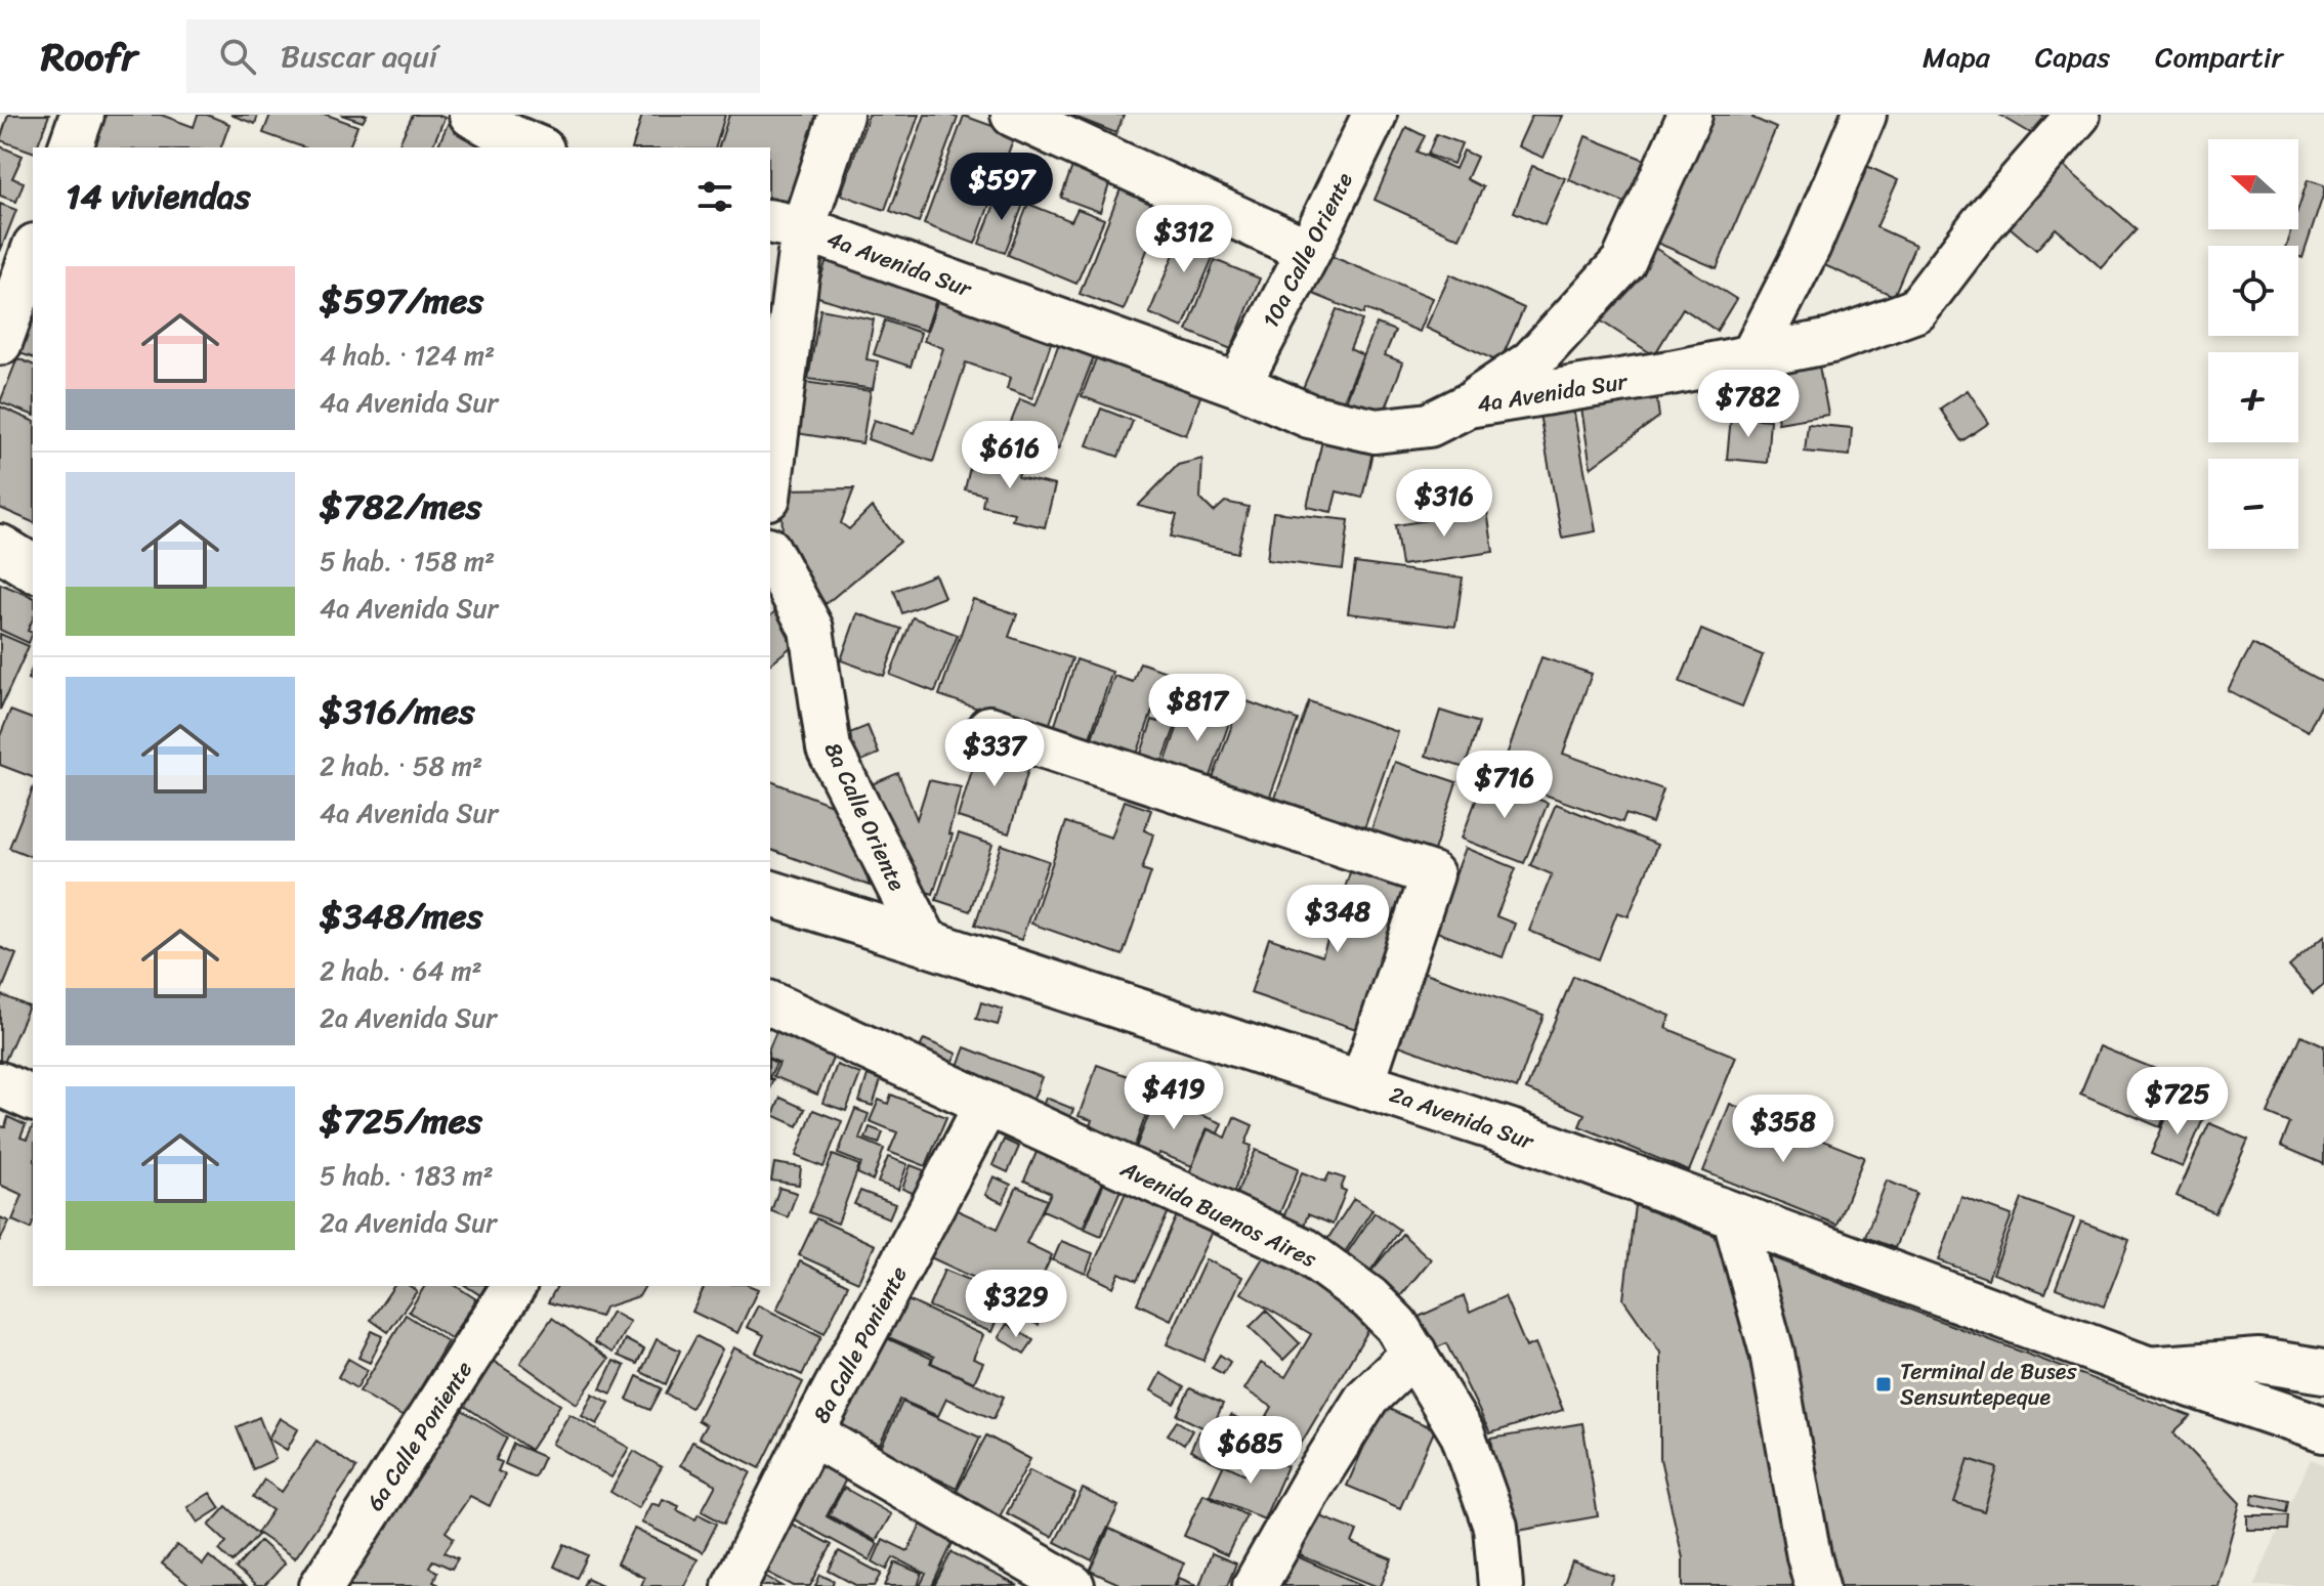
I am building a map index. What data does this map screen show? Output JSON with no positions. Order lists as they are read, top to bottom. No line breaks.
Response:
{"streets":{"main road":["2a Avenida Sur"],"street":["10a Calle Oriente","4a Avenida Sur","8a Calle Oriente","Avenida Buenos Aires","8a Calle Poniente","6a Calle Poniente"]},"crossings":[["10a Calle Oriente","4a Avenida Sur"],["8a Calle Oriente","2a Avenida Sur"],["Avenida Buenos Aires","8a Calle Poniente"]],"places":{"transit":["Terminal de Buses Sensuntepeque"]},"north":"left","page":{"header":"Roofr","search":"Buscar aquí","nav":["Mapa","Capas","Compartir"],"map_buttons":["+","−"],"heading":"14 viviendas","price":["$597","$312","$782","$616","$316","$817","$337","$716","$348","$419","$725","$358","$329","$685"],"list":[{"name":"$597/mes","note":"4 hab. · 124 m² · 4a Avenida Sur"},{"name":"$782/mes","note":"5 hab. · 158 m² · 4a Avenida Sur"},{"name":"$316/mes","note":"2 hab. · 58 m² · 4a Avenida Sur"},{"name":"$348/mes","note":"2 hab. · 64 m² · 2a Avenida Sur"},{"name":"$725/mes","note":"5 hab. · 183 m² · 2a Avenida Sur"}]}}
